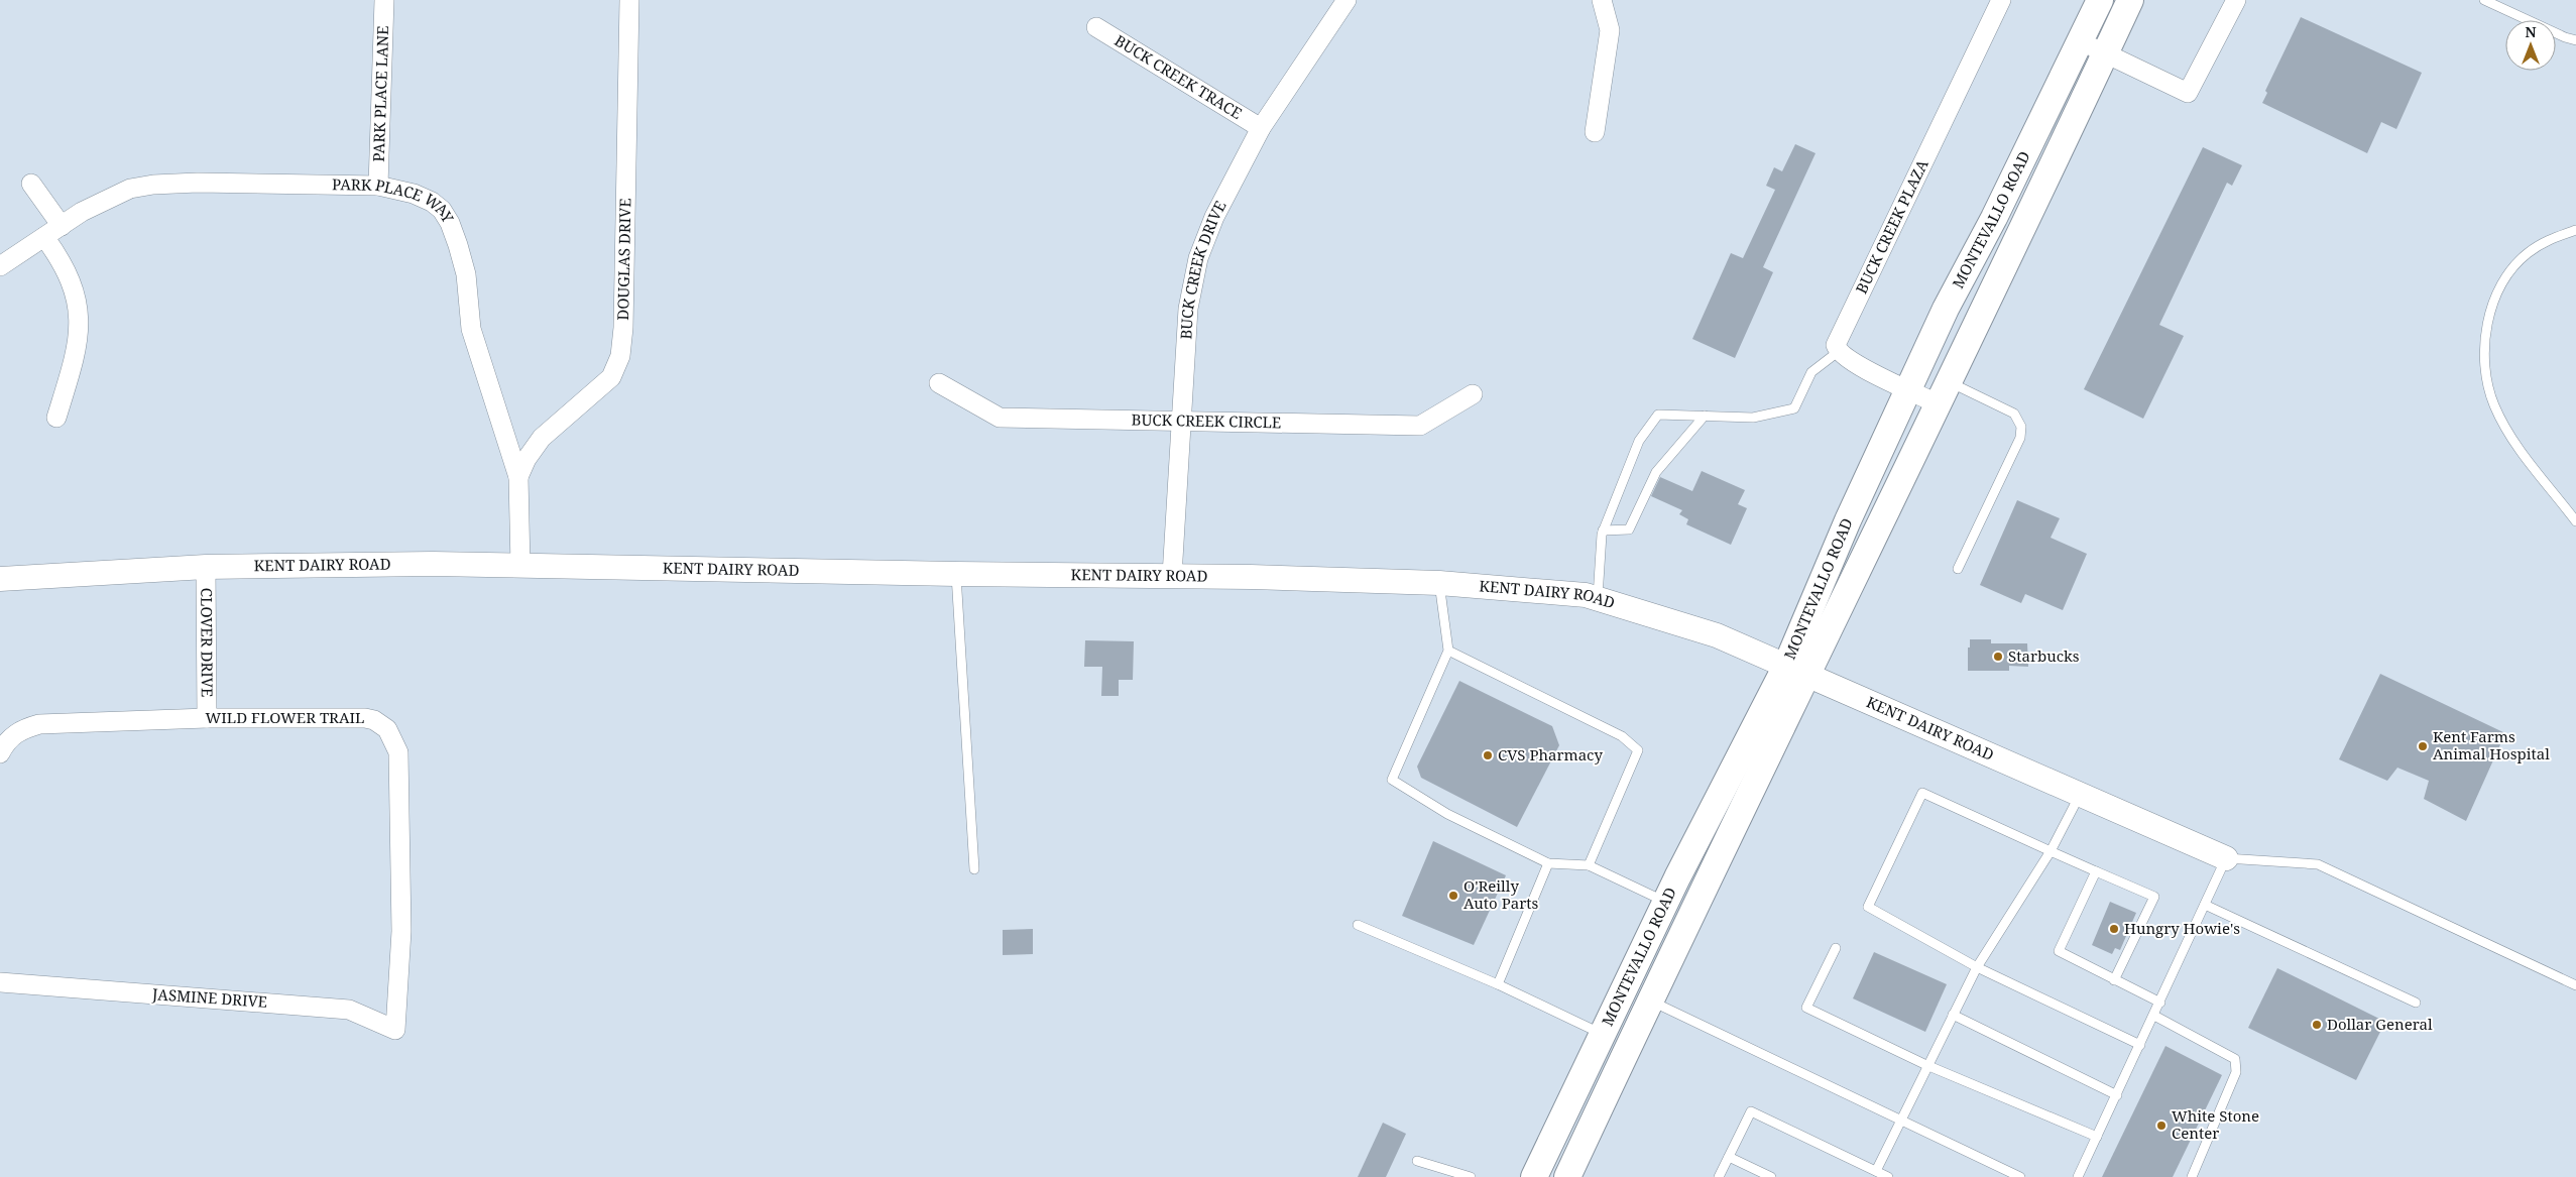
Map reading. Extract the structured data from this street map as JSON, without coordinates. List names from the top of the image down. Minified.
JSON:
{"streets":{"main road":["MONTEVALLO ROAD"],"street":["BUCK CREEK TRACE","PARK PLACE LANE","PARK PLACE WAY","BUCK CREEK PLAZA","DOUGLAS DRIVE","BUCK CREEK DRIVE","BUCK CREEK CIRCLE","KENT DAIRY ROAD","CLOVER DRIVE","WILD FLOWER TRAIL","JASMINE DRIVE"]},"crossings":[["BUCK CREEK TRACE","BUCK CREEK DRIVE"],["PARK PLACE LANE","PARK PLACE WAY"],["PARK PLACE WAY","DOUGLAS DRIVE"],["PARK PLACE WAY","KENT DAIRY ROAD"],["MONTEVALLO ROAD","KENT DAIRY ROAD"],["BUCK CREEK DRIVE","BUCK CREEK CIRCLE"],["BUCK CREEK DRIVE","KENT DAIRY ROAD"],["KENT DAIRY ROAD","CLOVER DRIVE"],["CLOVER DRIVE","WILD FLOWER TRAIL"],["WILD FLOWER TRAIL","JASMINE DRIVE"]],"places":["Starbucks","Kent Farms Animal Hospital","CVS Pharmacy","O'Reilly Auto Parts","Hungry Howie's","Dollar General","White Stone Center"],"north":"top"}
